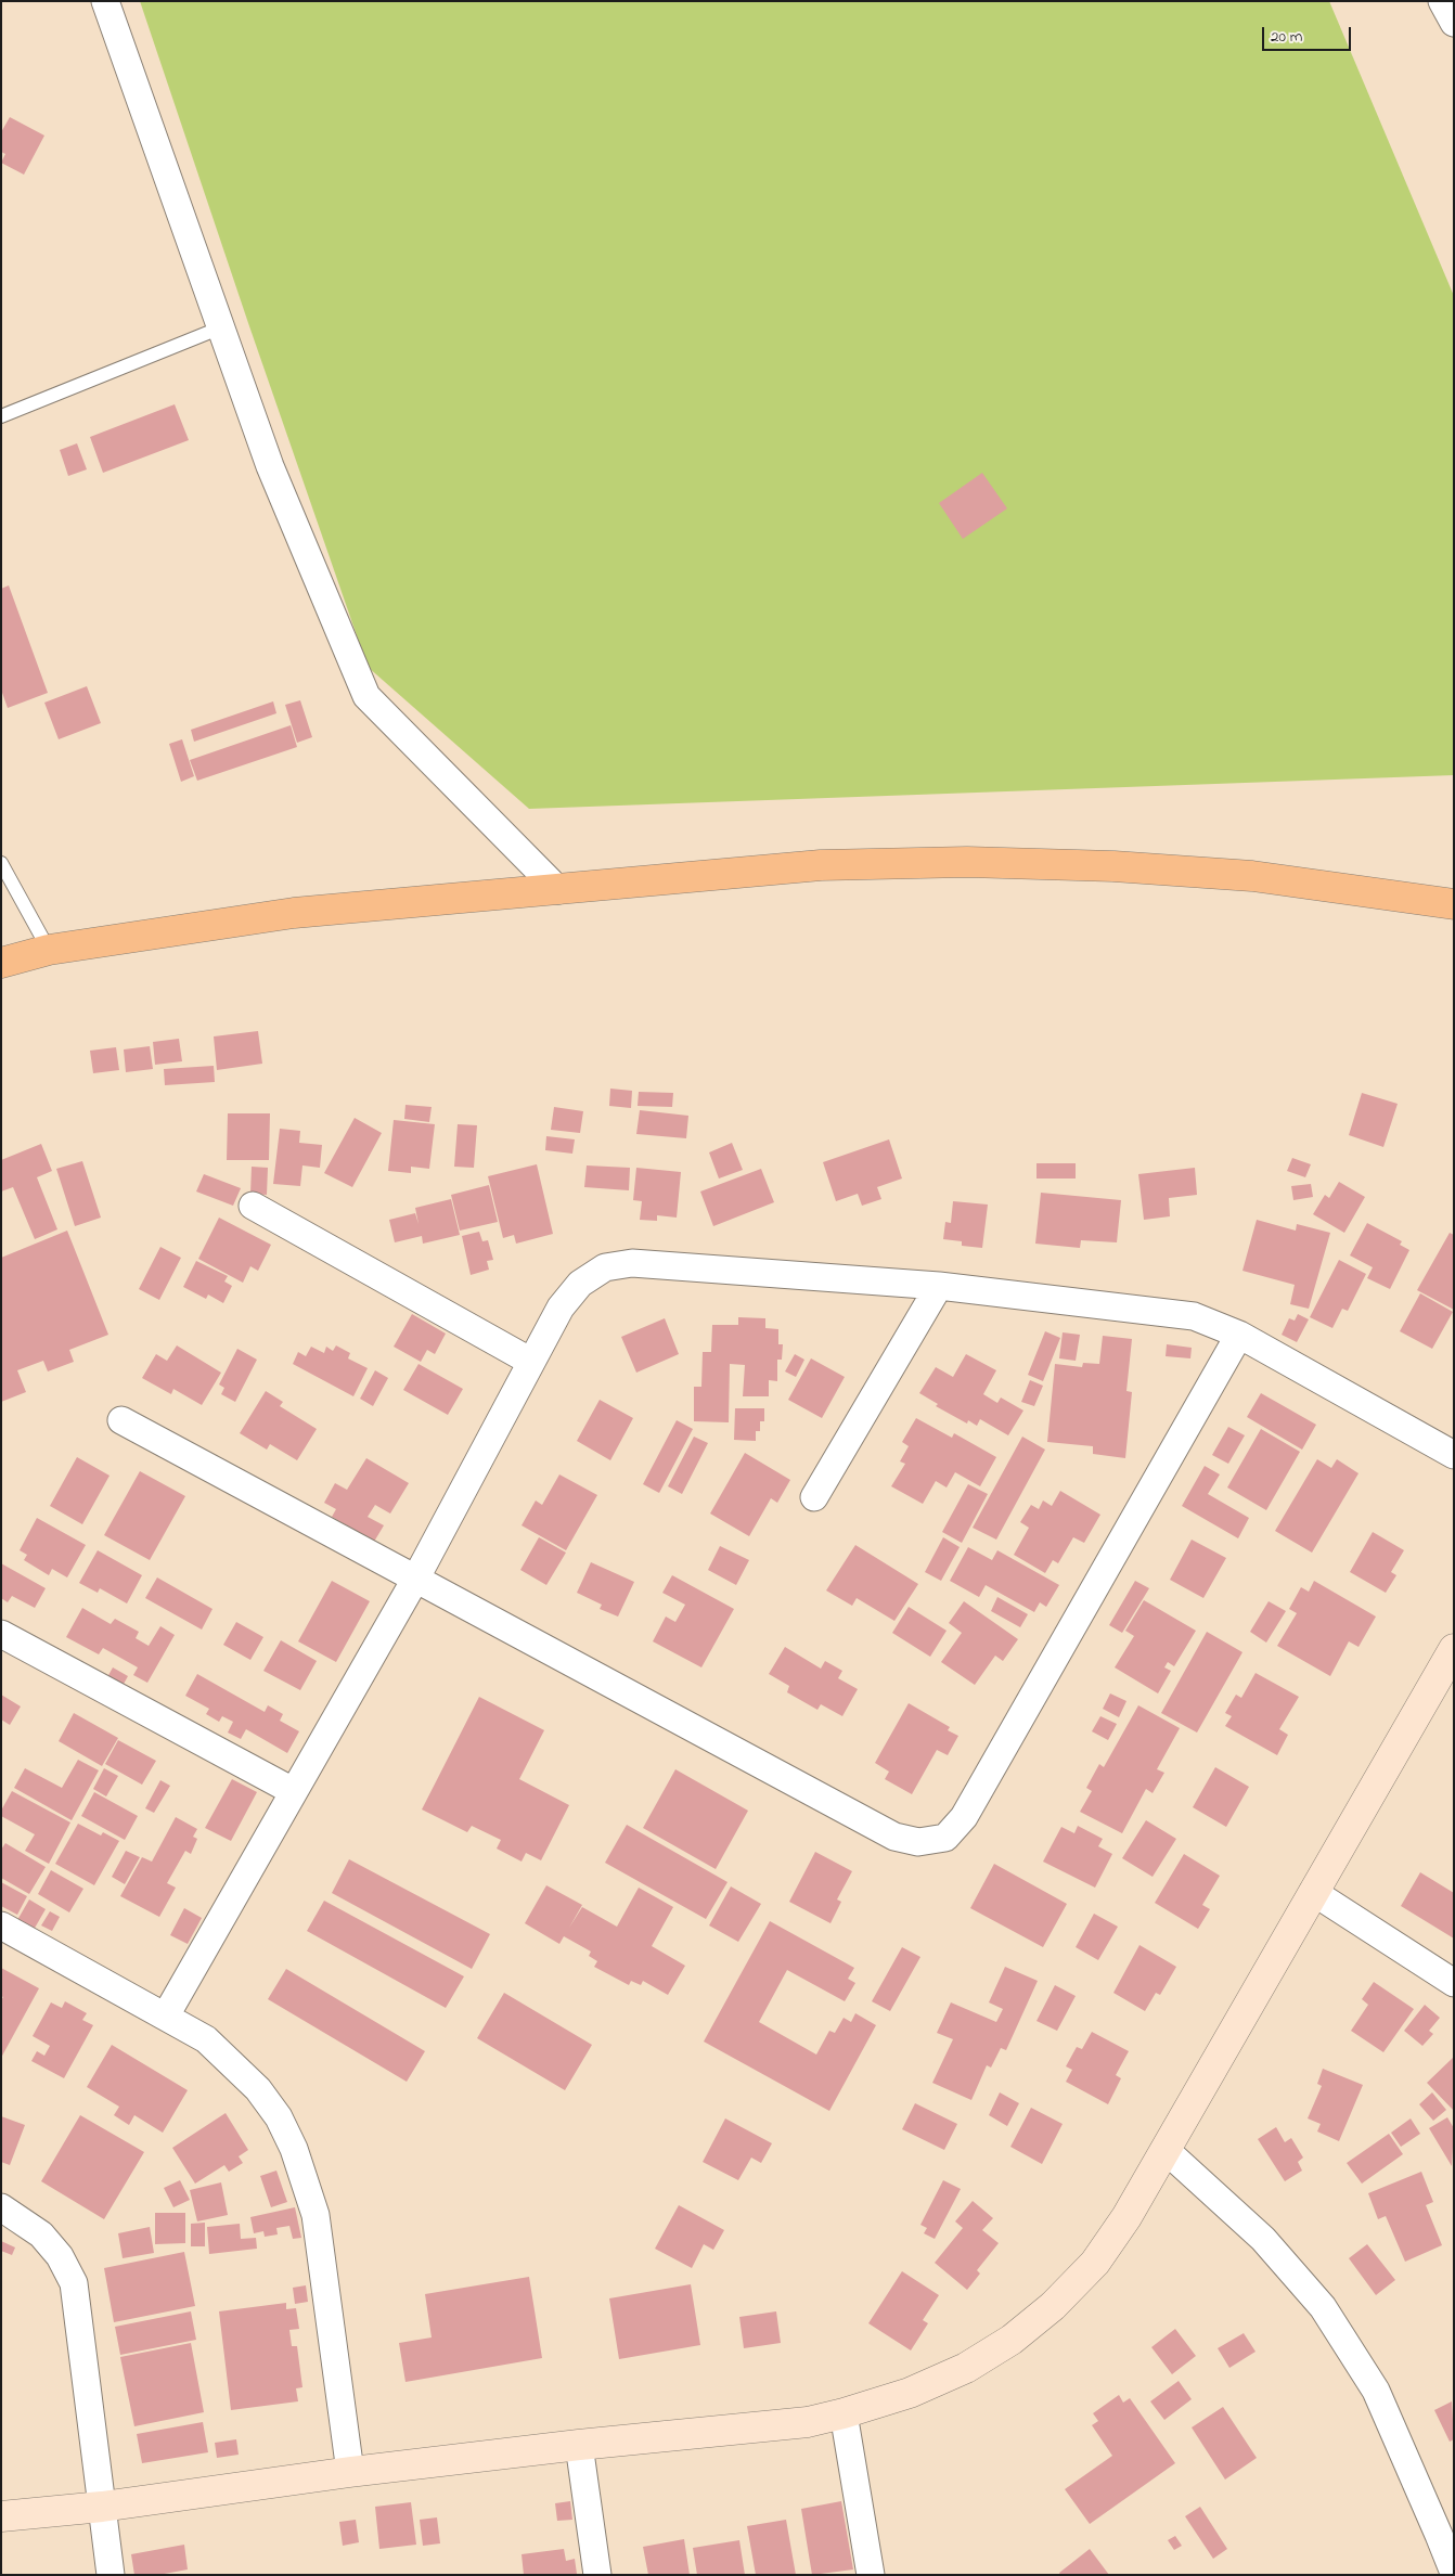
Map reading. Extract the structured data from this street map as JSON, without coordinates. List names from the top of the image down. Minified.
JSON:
{"scale_bar":"20 m"}
